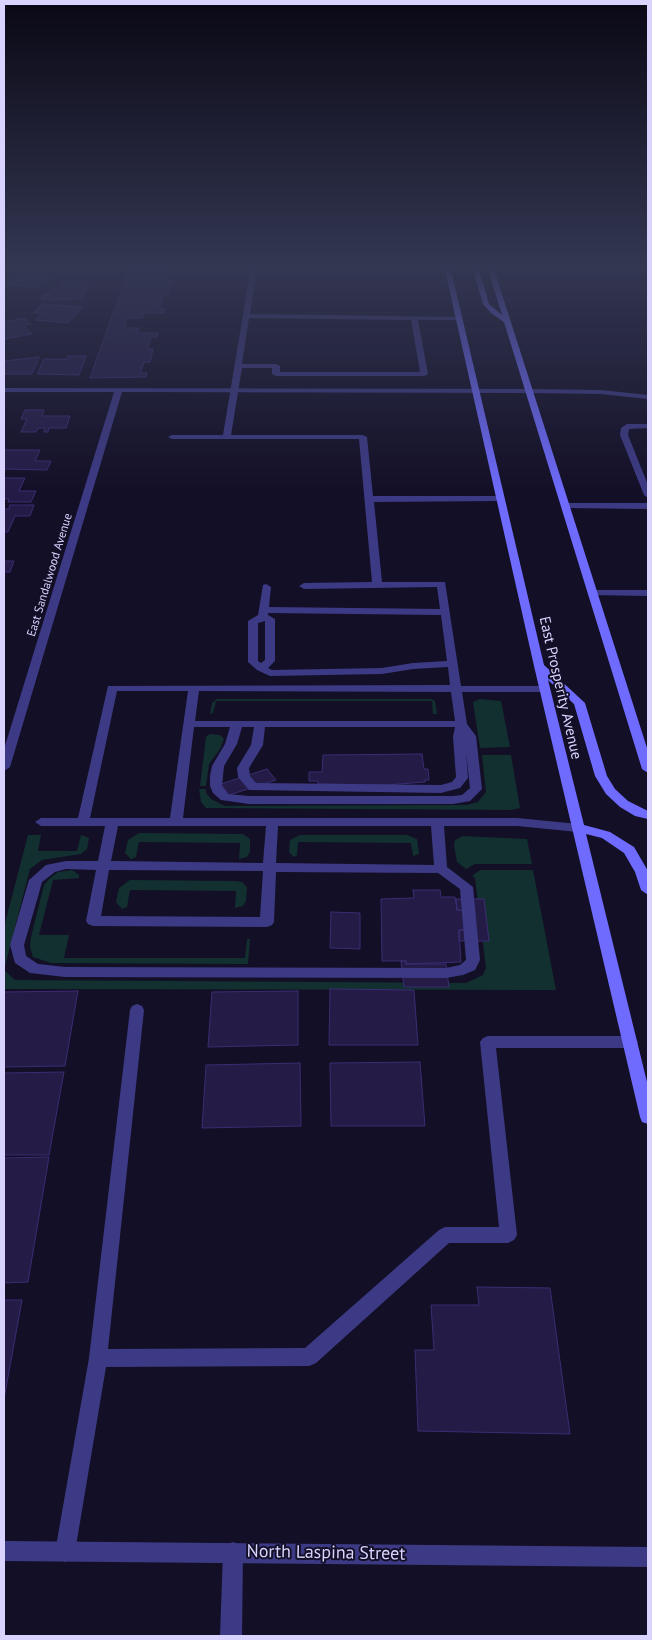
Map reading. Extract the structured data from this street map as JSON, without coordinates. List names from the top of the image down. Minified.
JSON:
{"streets":{"main road":["East Prosperity Avenue"],"street":["East Sandalwood Avenue","North Laspina Street"]}}
